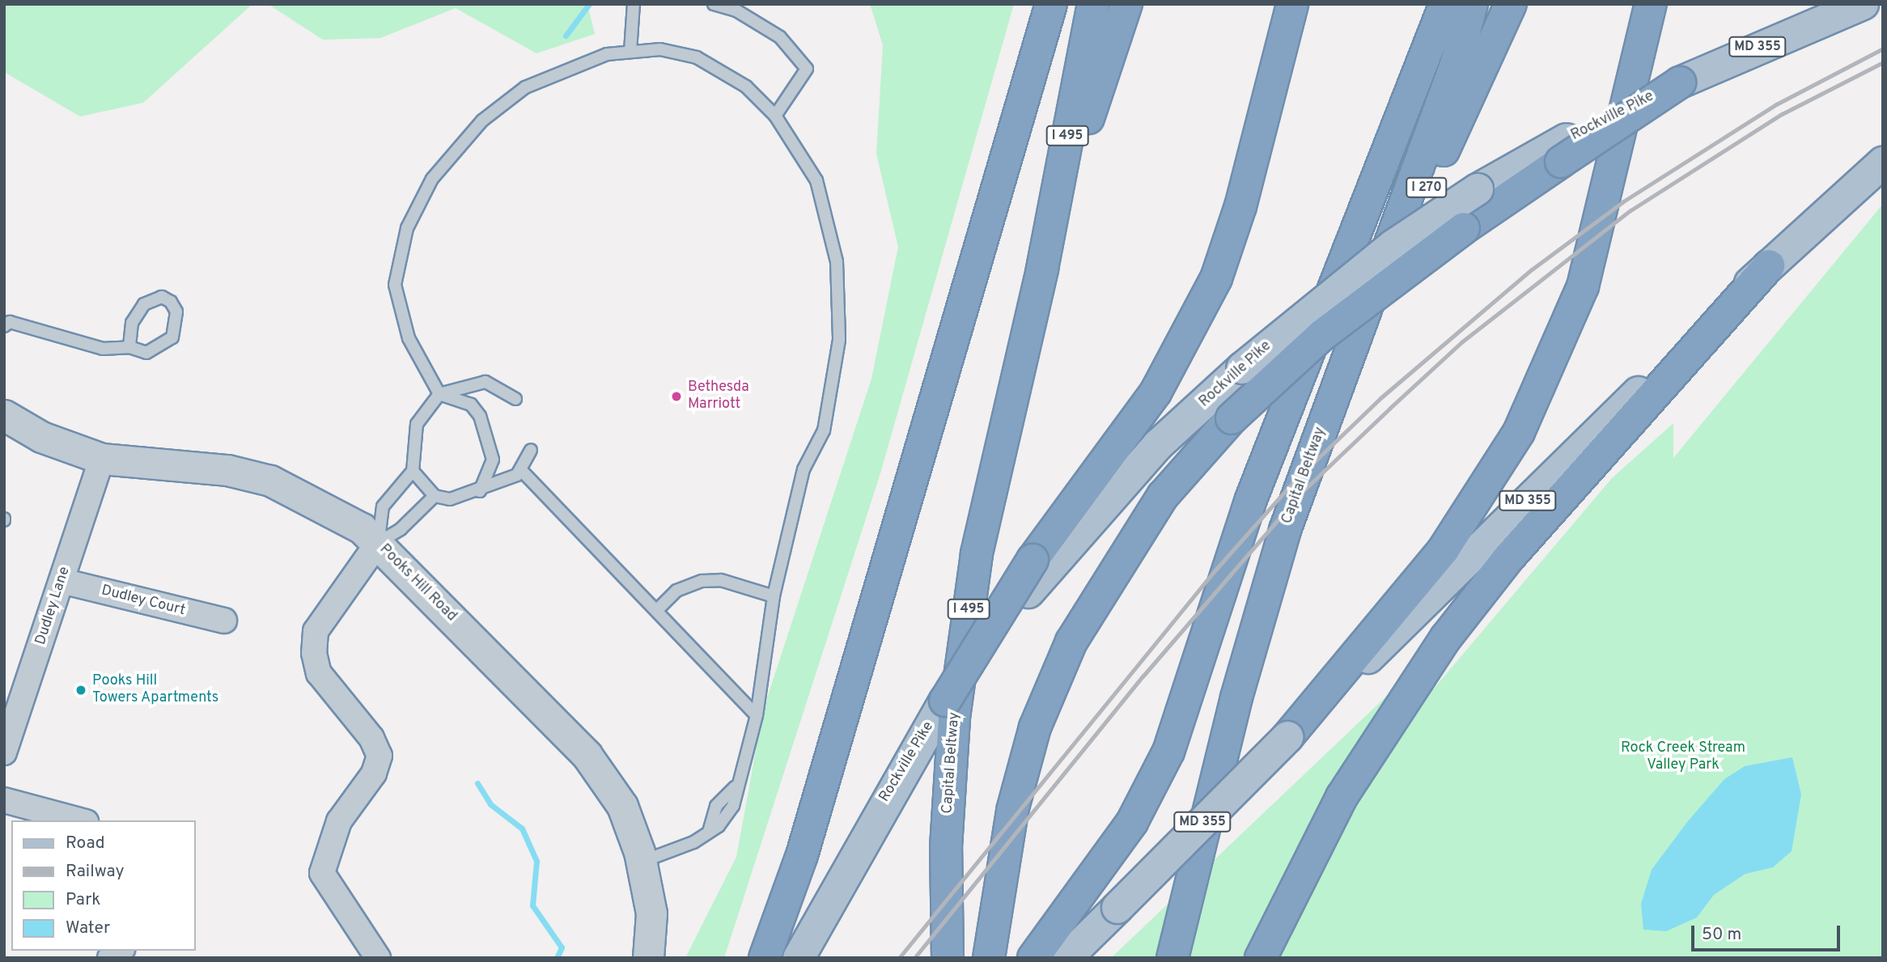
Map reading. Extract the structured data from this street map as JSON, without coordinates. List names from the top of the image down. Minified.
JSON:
{"streets":{"highway":["I 495","I 270","Capital Beltway"],"main road":["MD 355","Rockville Pike"],"street":["Pooks Hill Road","Dudley Court","Dudley Lane"]},"crossings":[["I 270","Capital Beltway"],["Pooks Hill Road","Dudley Lane"],["Dudley Court","Dudley Lane"]],"parks":["Rock Creek Stream Valley Park"],"places":["Bethesda Marriott","Pooks Hill Towers Apartments"],"legend":["Road","Railway","Park","Water"],"scale_bar":"50 m"}
